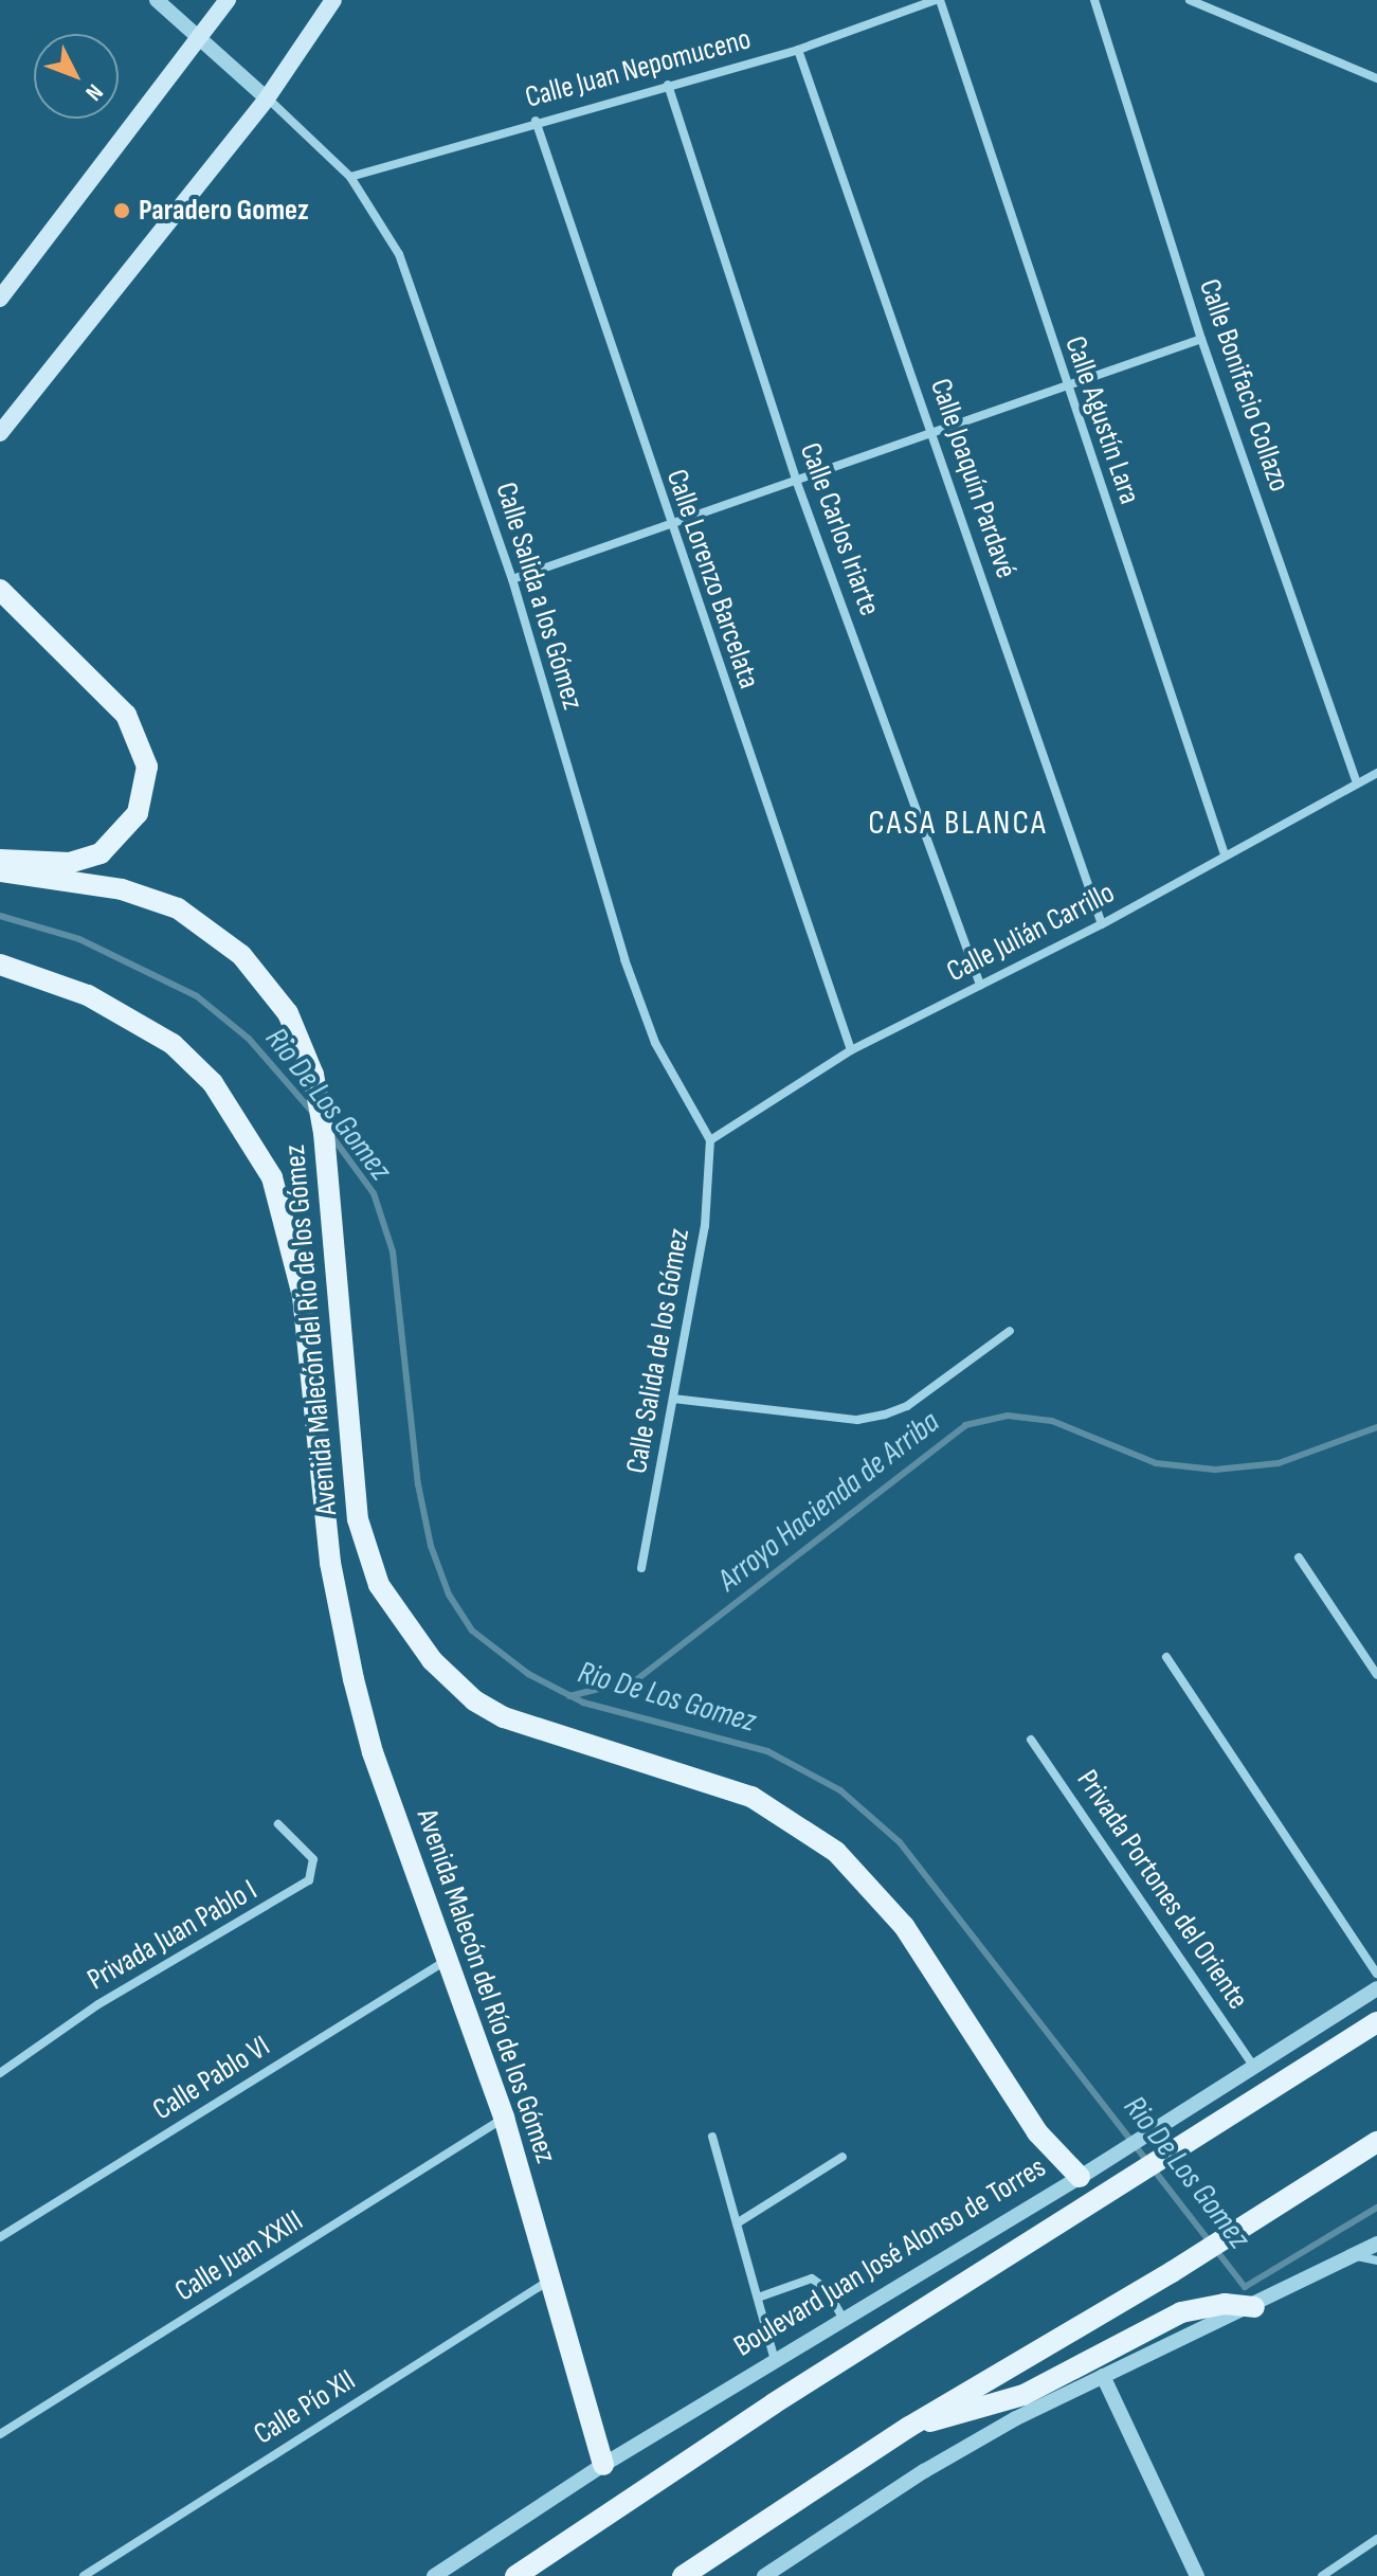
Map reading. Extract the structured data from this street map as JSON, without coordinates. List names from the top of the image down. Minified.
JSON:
{"streets":{"main road":["Avenida Malecón del Río de los Gómez","Boulevard Juan José Alonso de Torres"],"street":["Calle Juan Nepomuceno","Calle Bonifacio Collazo","Calle Agustín Lara","Calle Joaquín Pardavé","Calle Carlos Iriarte","Calle Lorenzo Barcelata","Calle Salida a los Gómez","Calle Julián Carrillo","Calle Salida de los Gómez","Privada Portones del Oriente","Privada Juan Pablo I","Calle Pablo VI","Calle Juan XXIII","Calle Pío XII"]},"crossings":[["Calle Juan Nepomuceno","Calle Agustín Lara"],["Calle Juan Nepomuceno","Calle Joaquín Pardavé"],["Calle Juan Nepomuceno","Calle Carlos Iriarte"],["Calle Juan Nepomuceno","Calle Lorenzo Barcelata"],["Calle Juan Nepomuceno","Calle Salida a los Gómez"],["Calle Bonifacio Collazo","Calle Julián Carrillo"],["Calle Agustín Lara","Calle Julián Carrillo"],["Calle Joaquín Pardavé","Calle Julián Carrillo"],["Calle Carlos Iriarte","Calle Julián Carrillo"],["Calle Lorenzo Barcelata","Calle Julián Carrillo"],["Calle Salida a los Gómez","Calle Julián Carrillo"],["Calle Salida a los Gómez","Calle Salida de los Gómez"],["Calle Julián Carrillo","Calle Salida de los Gómez"],["Avenida Malecón del Río de los Gómez","Calle Pablo VI"],["Avenida Malecón del Río de los Gómez","Calle Juan XXIII"],["Avenida Malecón del Río de los Gómez","Boulevard Juan José Alonso de Torres"],["Avenida Malecón del Río de los Gómez","Calle Pío XII"],["Privada Portones del Oriente","Boulevard Juan José Alonso de Torres"]],"districts":["CASA BLANCA"],"water":["Rio De Los Gomez","Arroyo Hacienda de Arriba"],"places":["Paradero Gomez"],"north":"bottom right"}
